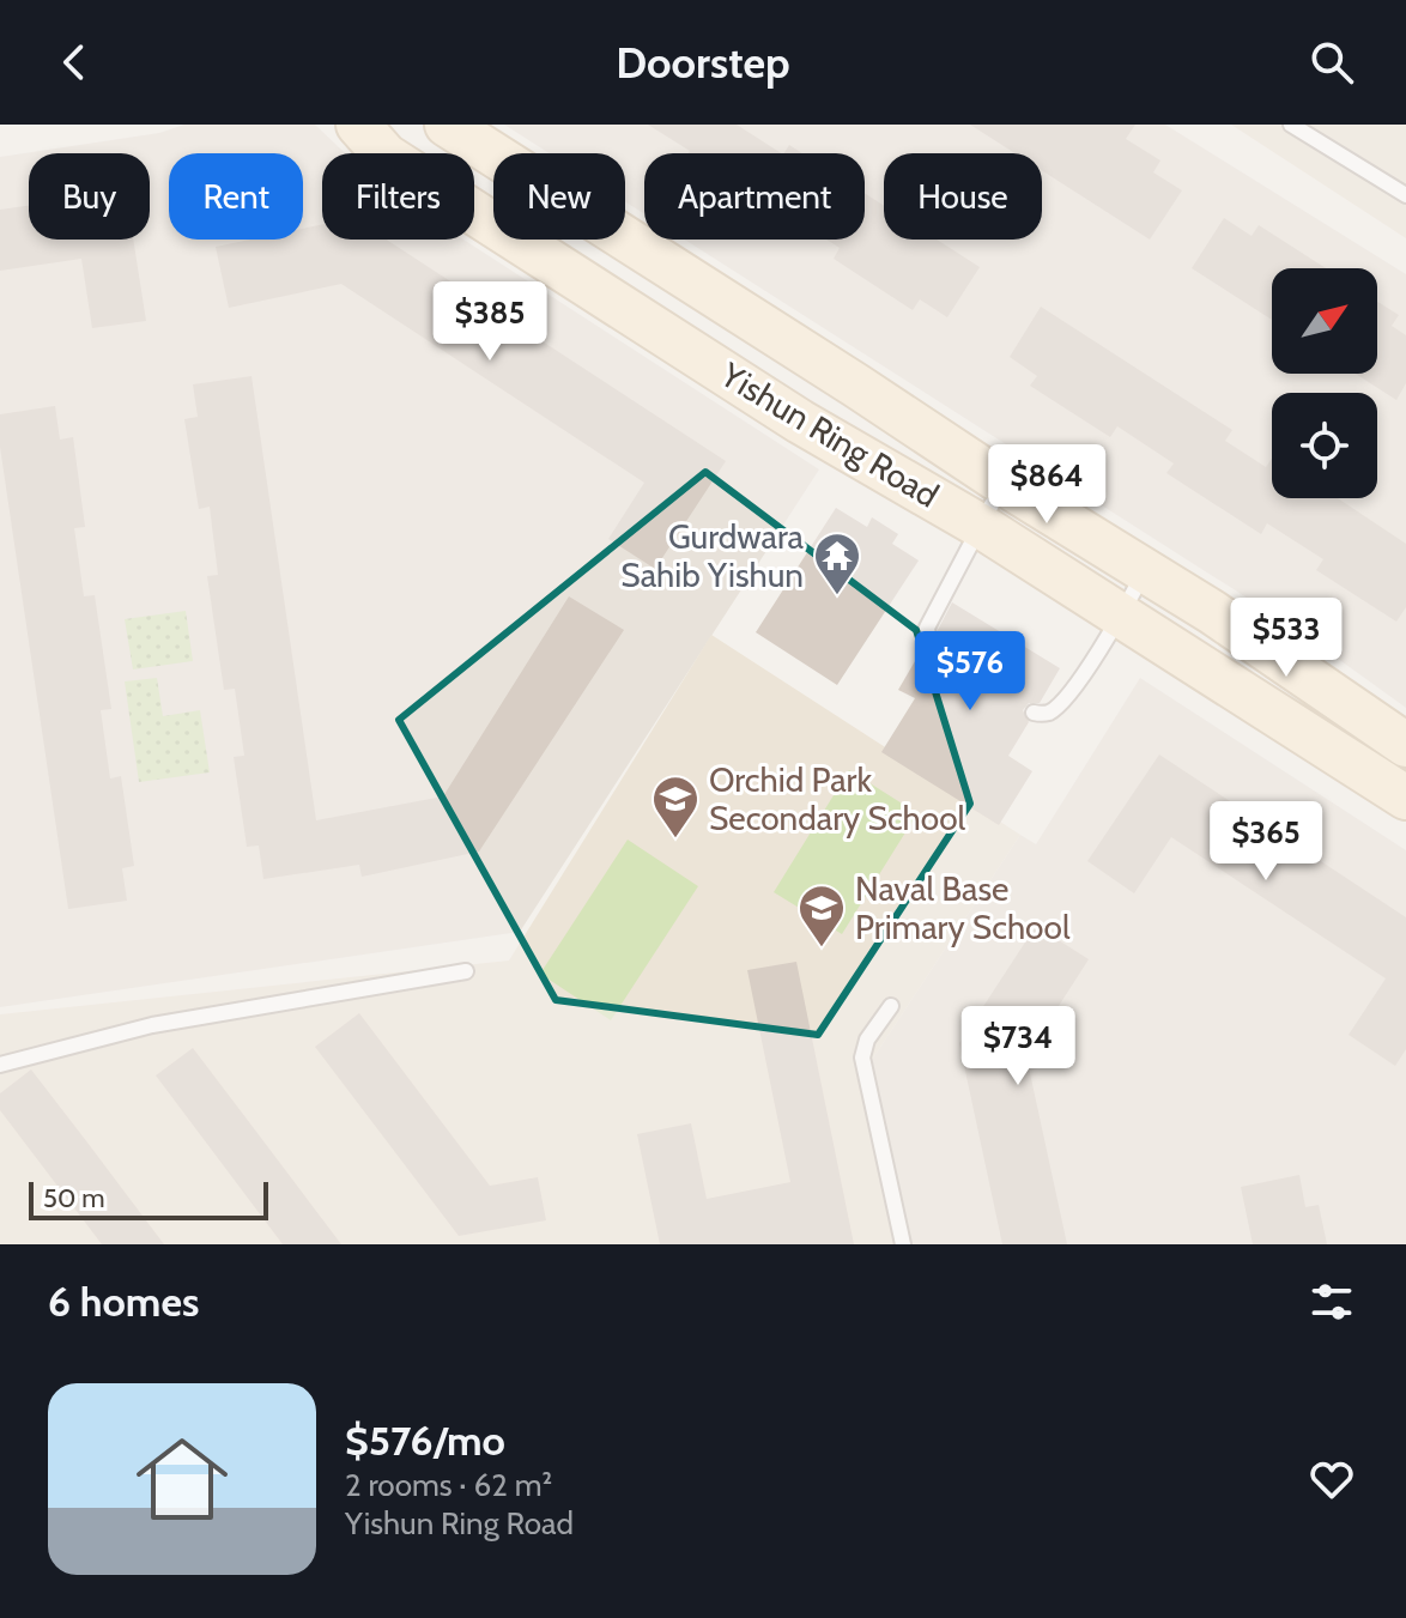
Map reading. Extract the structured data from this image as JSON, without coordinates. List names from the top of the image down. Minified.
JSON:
{"streets":{"main road":["Yishun Ring Road"]},"places":{"temple":["Gurdwara Sahib Yishun"],"school or university":["Orchid Park Secondary School","Naval Base Primary School"]},"scale_bar":"50 m","north":"top right","page":{"header":"Doorstep","chip":["Buy","Rent","Filters","New","Apartment","House"],"price":["$385","$864","$533","$576","$365","$734"],"scale":"50 m","heading":"6 homes","list":[{"name":"$576/mo","note":"2 rooms · 62 m² · Yishun Ring Road"}]}}
